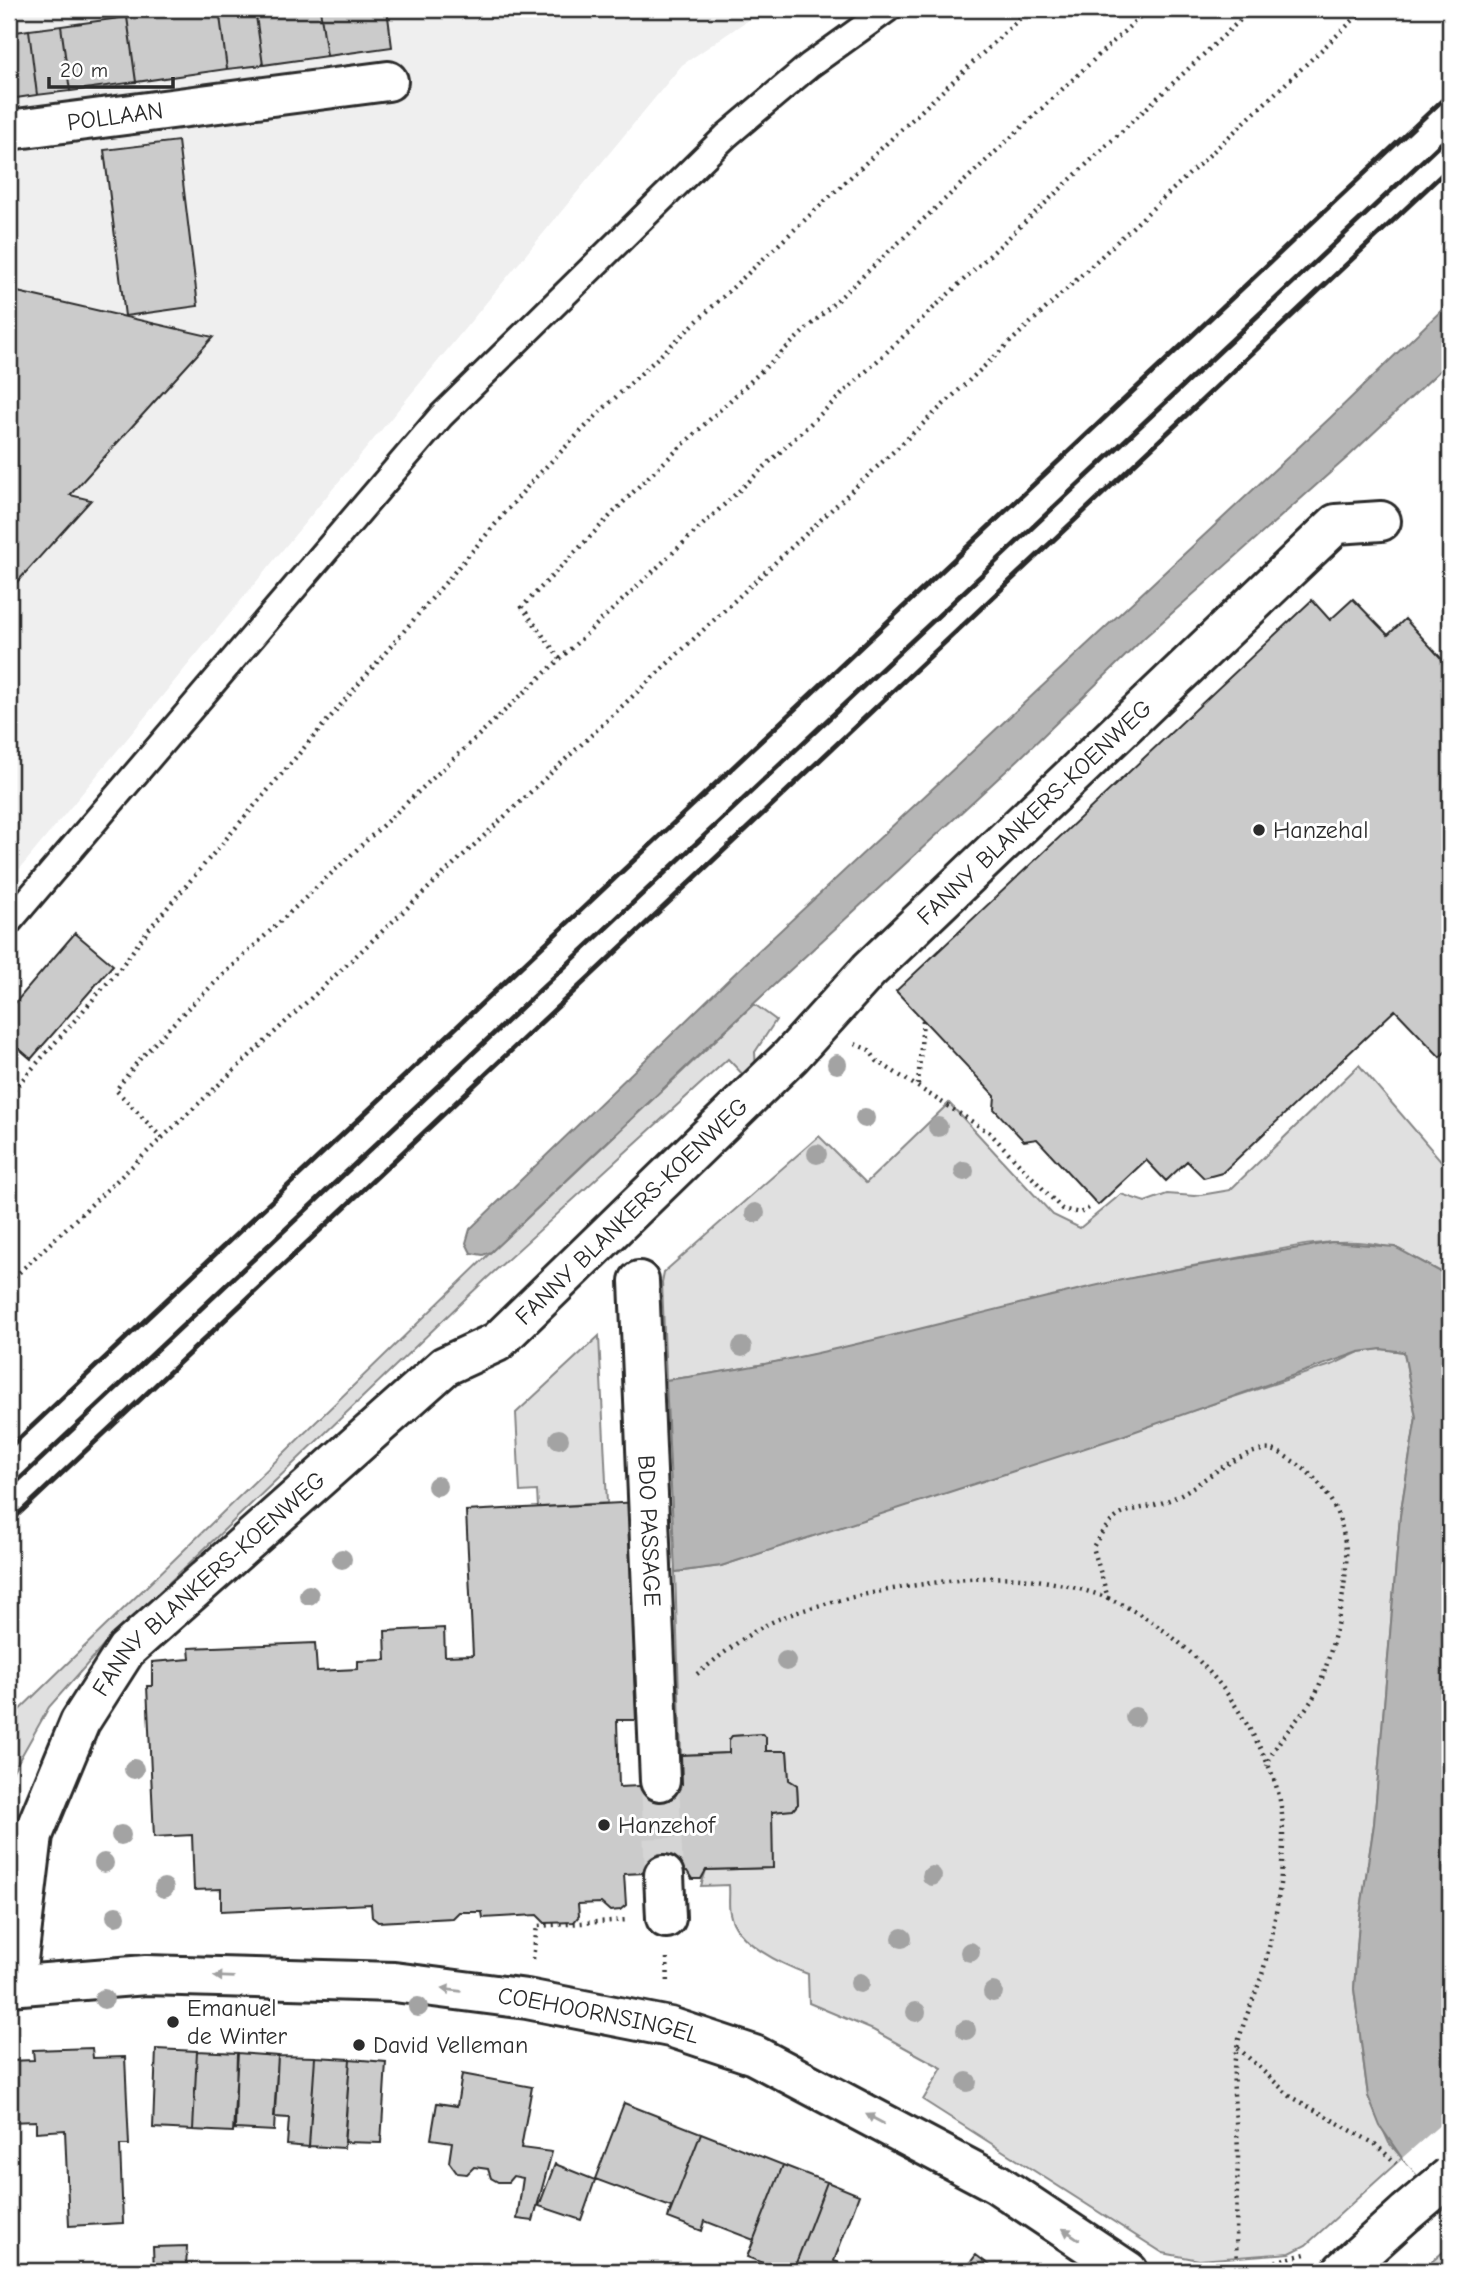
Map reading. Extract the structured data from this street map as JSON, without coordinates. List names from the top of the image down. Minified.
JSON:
{"streets":{"street":["POLLAAN","FANNY BLANKERS-KOENWEG","BDO PASSAGE","COEHOORNSINGEL"]},"crossings":[["FANNY BLANKERS-KOENWEG","COEHOORNSINGEL"]],"one_way":["COEHOORNSINGEL"],"places":["Hanzehal","Hanzehof","Emanuel de Winter","David Velleman"],"scale_bar":"20 m"}
